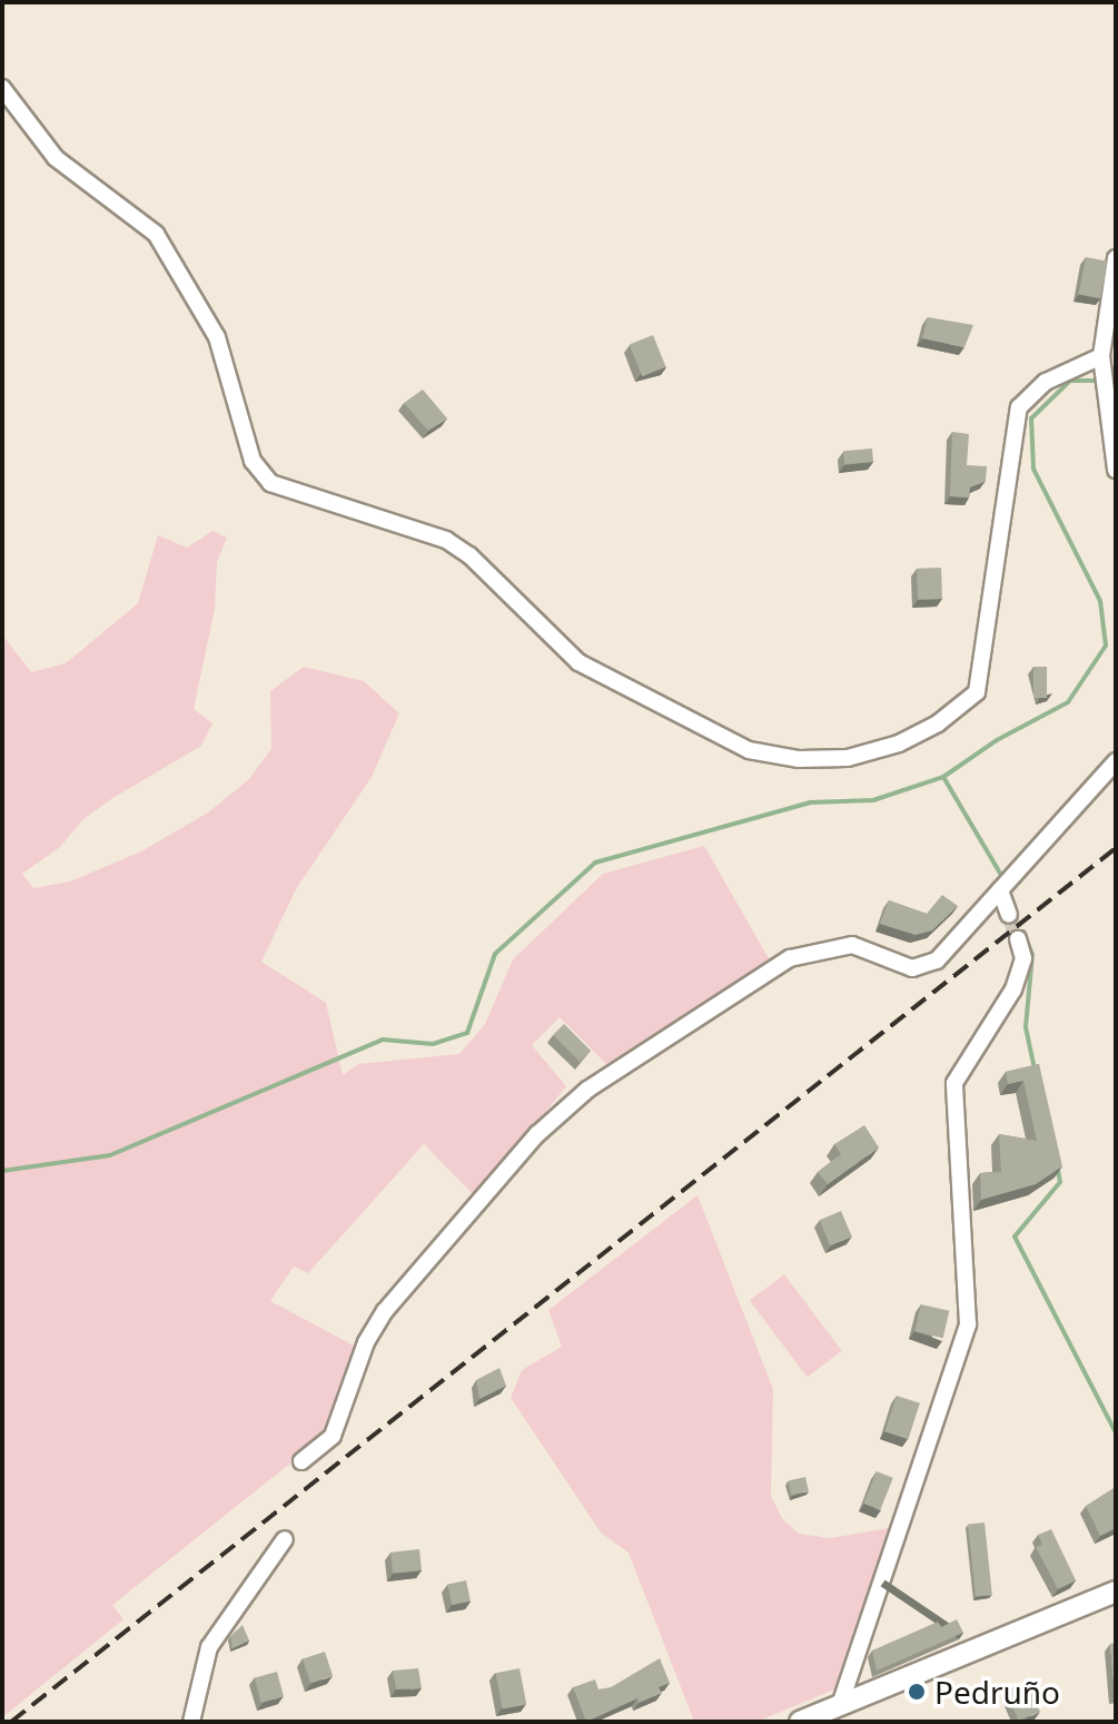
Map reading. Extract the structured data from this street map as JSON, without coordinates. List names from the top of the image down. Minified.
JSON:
{"places":["Pedruño"]}
